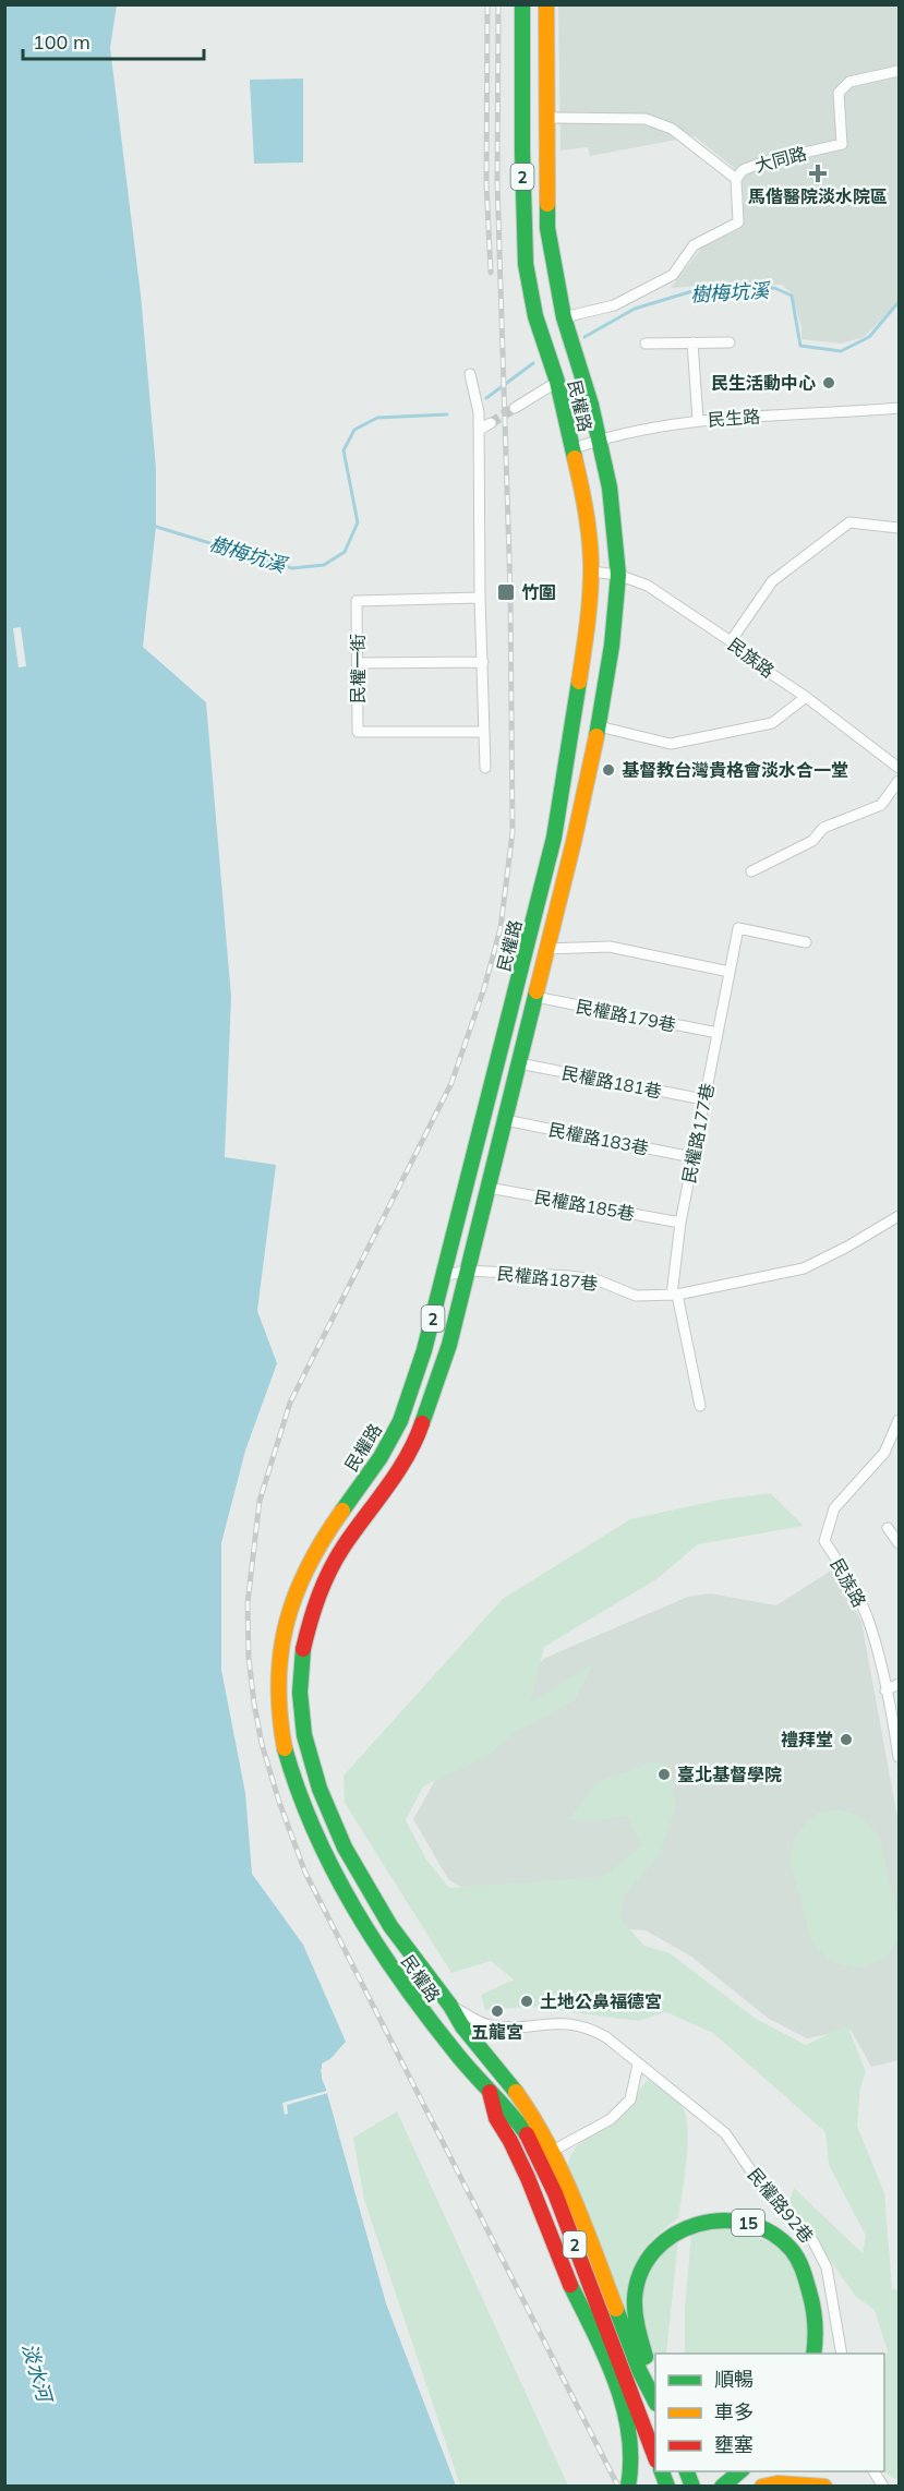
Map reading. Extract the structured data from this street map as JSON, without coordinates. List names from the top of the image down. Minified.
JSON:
{"streets":{"main road":["2","民權路","15"],"street":["大同路","民生路","民族路","民權一街","民權路179巷","民權路181巷","民權路177巷","民權路183巷","民權路185巷","民權路187巷","民權路92巷"]},"crossings":[["大同路","2"],["大同路","民權路"],["2","民權路"],["民權路","民生路"],["民權路","民族路"],["民權路","民權路179巷"],["民權路","民權路181巷"],["民權路","民權路183巷"],["民權路","民權路185巷"],["民權路","民權路187巷"],["民權路","民權路92巷"],["民權路179巷","民權路177巷"],["民權路181巷","民權路177巷"],["民權路177巷","民權路183巷"],["民權路177巷","民權路185巷"],["民權路177巷","民權路187巷"]],"water":["樹梅坑溪","淡水河"],"places":{"health":["馬偕醫院淡水院區"],"other":["民生活動中心","基督教台灣貴格會淡水合一堂","禮拜堂","臺北基督學院","土地公鼻福德宮","五龍宮"],"transit":["竹圍"]},"legend":["順暢","車多","壅塞"],"scale_bar":"100 m"}
